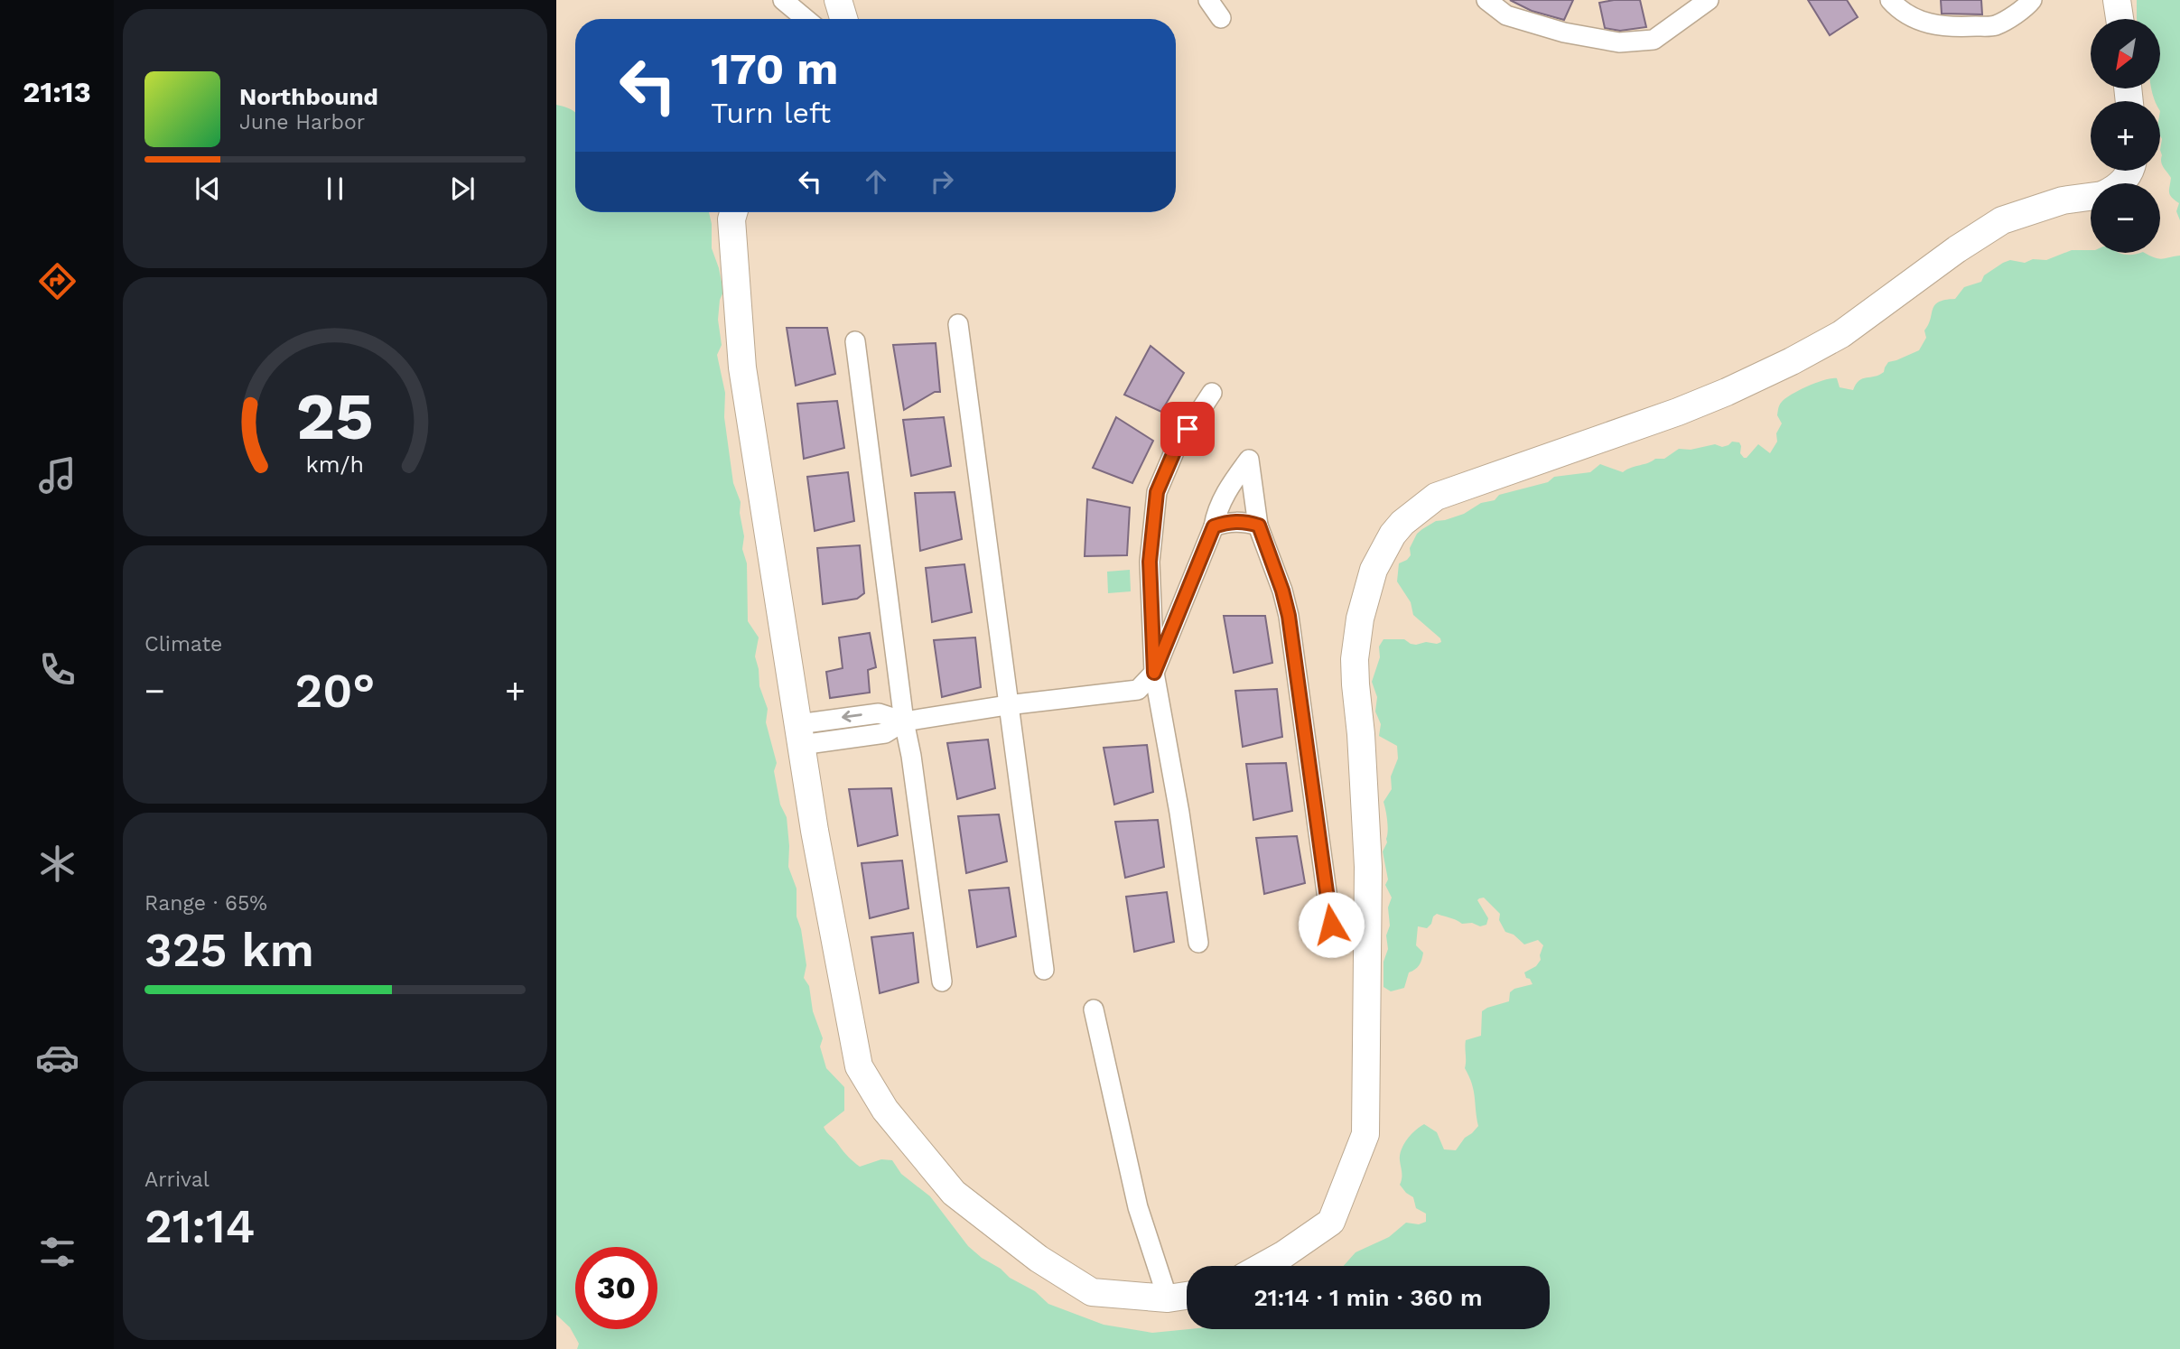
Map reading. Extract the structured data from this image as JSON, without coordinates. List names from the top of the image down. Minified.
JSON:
{"north":"bottom left","page":{"tabs":"21:13","map_buttons":["+","−"],"turn":["170 m","Turn left"],"song":["Northbound","June Harbor"],"tile":["Climate",["Range · 65%","325 km"],["Arrival","21:14"]],"heat":["−","20°","+"],"limit":"30","trip":"21:14 · 1 min · 360 m","gauge":["25","km/h"]}}
